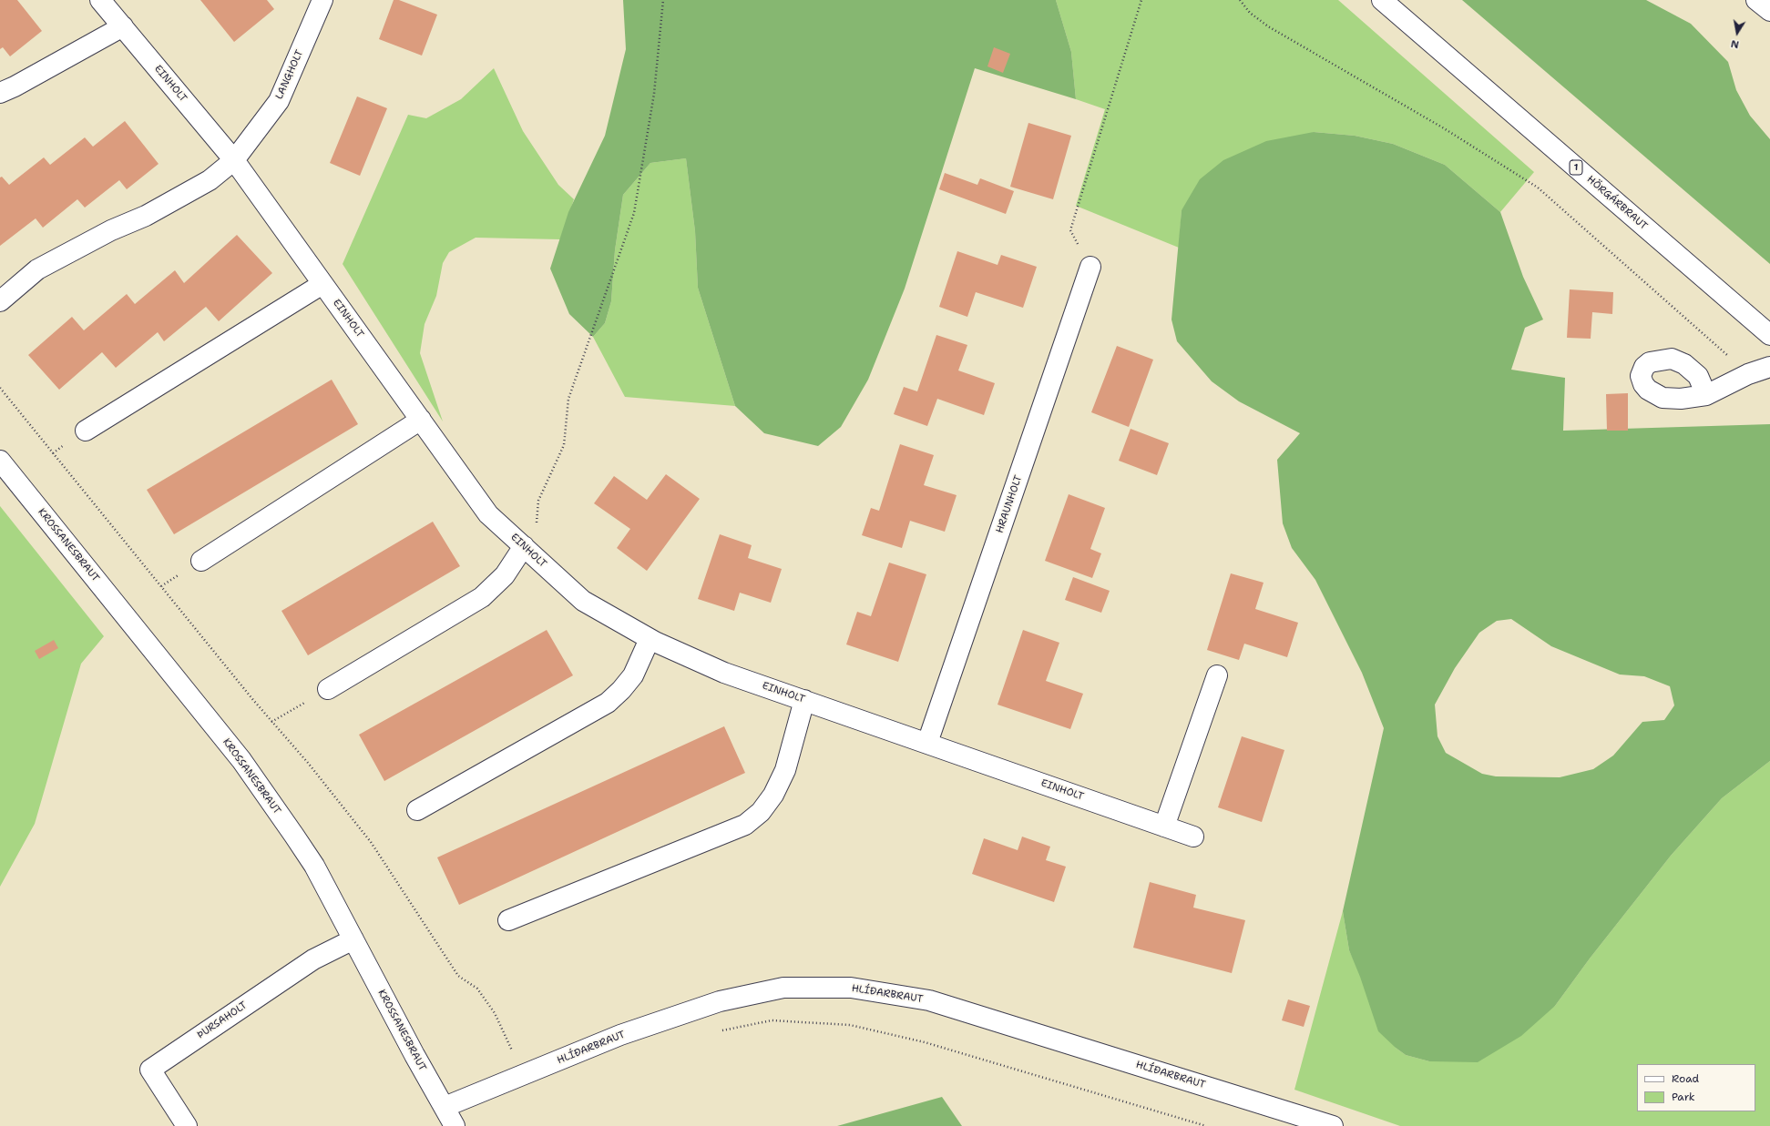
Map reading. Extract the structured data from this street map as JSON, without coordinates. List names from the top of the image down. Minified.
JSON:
{"streets":{"main road":["LANGHOLT","EINHOLT","1","HÖRGÁRBRAUT","HRAUNHOLT","KROSSANESBRAUT","HLÍÐARBRAUT","ÞURSAHOLT"]},"crossings":[["LANGHOLT","EINHOLT"],["EINHOLT","HRAUNHOLT"],["KROSSANESBRAUT","HLÍÐARBRAUT"],["KROSSANESBRAUT","ÞURSAHOLT"]],"legend":["Road","Park"],"north":"bottom"}
